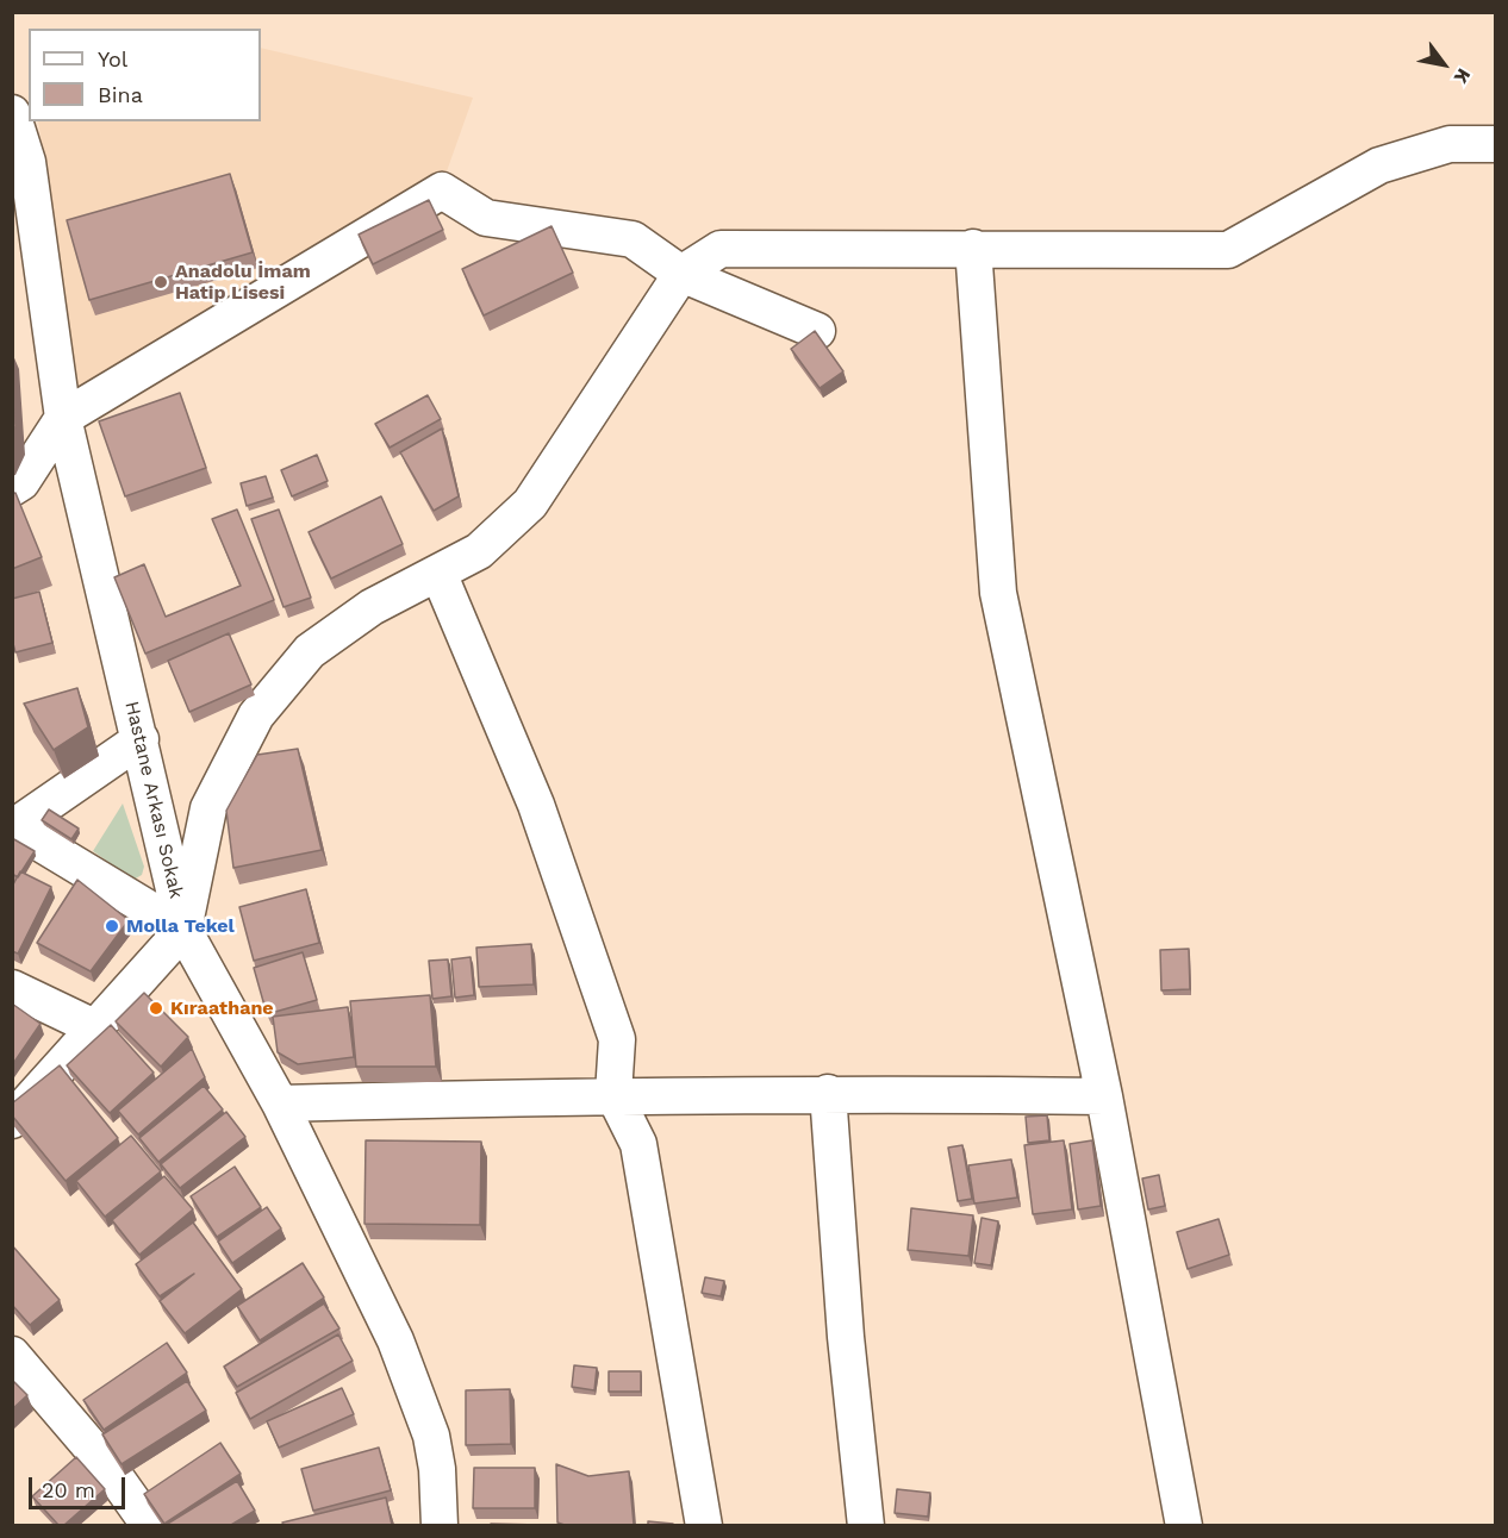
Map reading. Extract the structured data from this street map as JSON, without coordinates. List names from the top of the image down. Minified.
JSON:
{"streets":{"street":["Hastane Arkası Sokak"]},"places":["Anadolu İmam Hatip Lisesi","Molla Tekel","Kıraathane"],"legend":["Yol","Bina"],"scale_bar":"20 m","north":"bottom right"}
